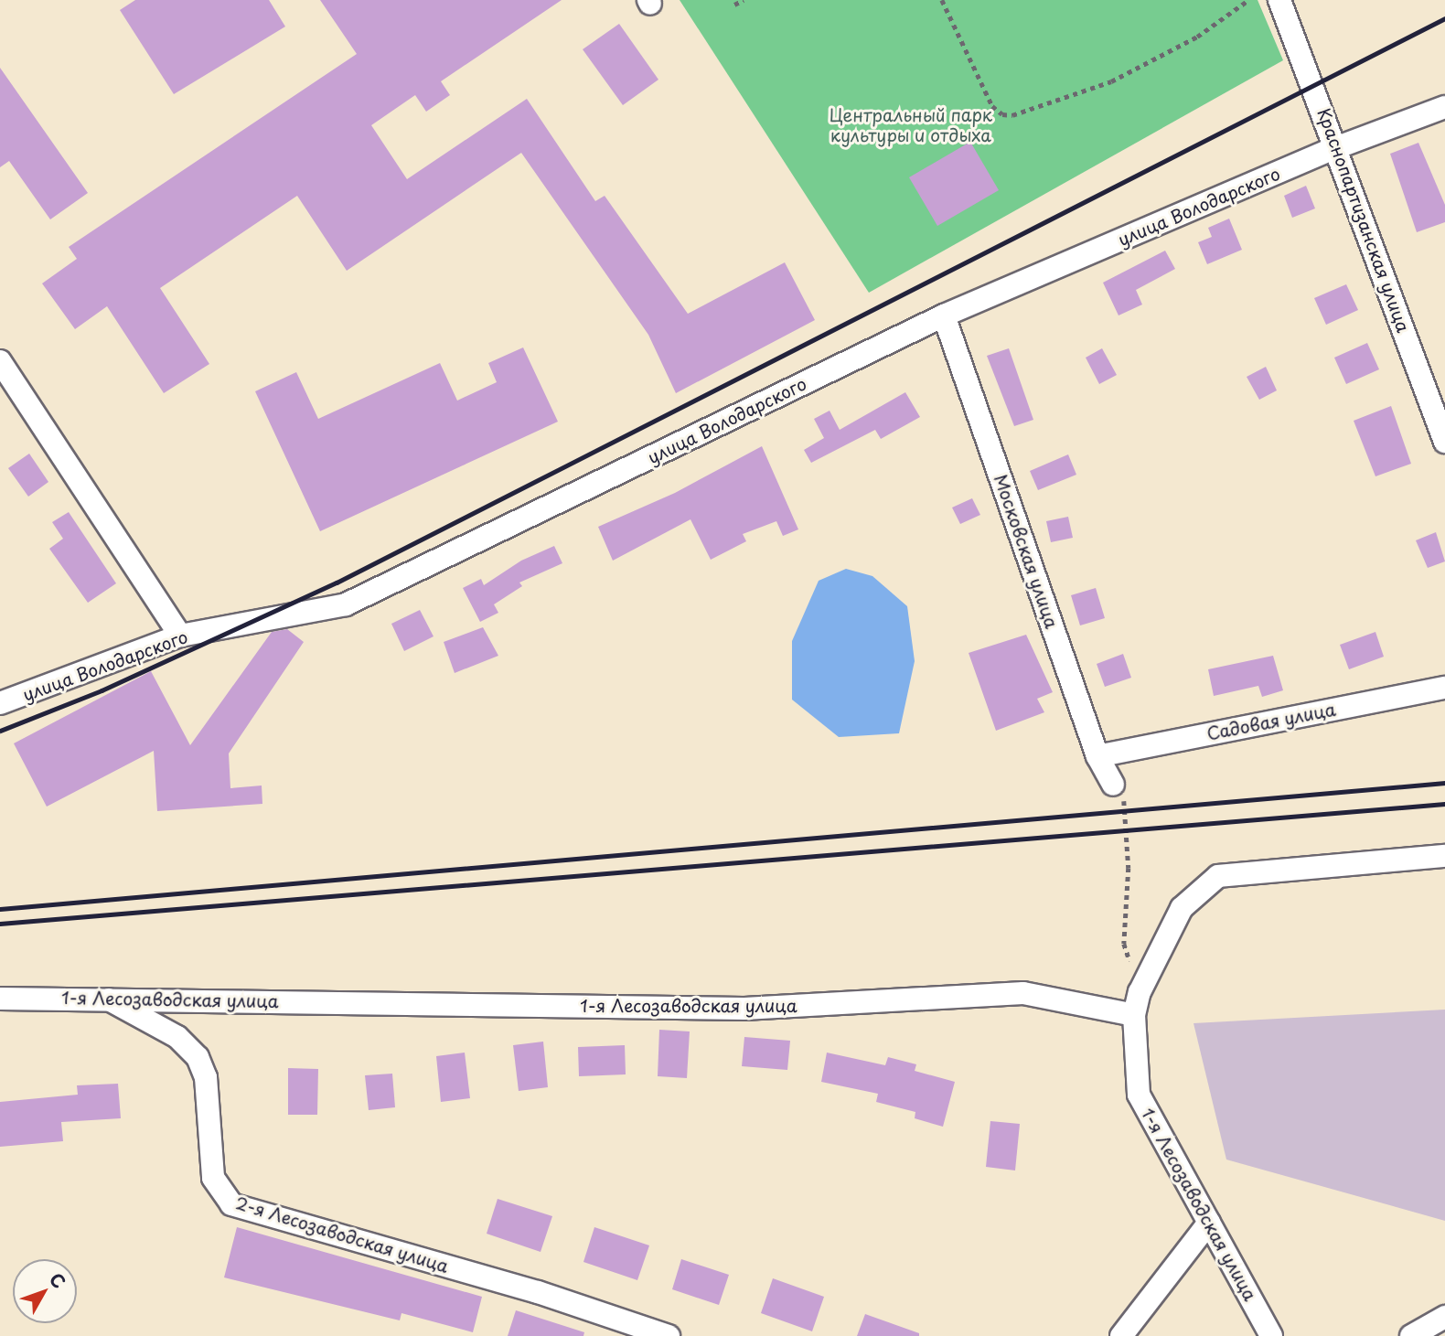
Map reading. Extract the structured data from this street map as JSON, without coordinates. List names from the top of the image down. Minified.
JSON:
{"streets":{"street":["улица Володарского","Краснопартизанская улица","Московская улица","Садовая улица","1-я Лесозаводская улица","2-я Лесозаводская улица"]},"crossings":[["улица Володарского","Краснопартизанская улица"],["улица Володарского","Московская улица"],["Московская улица","Садовая улица"],["1-я Лесозаводская улица","2-я Лесозаводская улица"]],"parks":["Центральный парк культуры и отдыха"],"north":"top right"}
